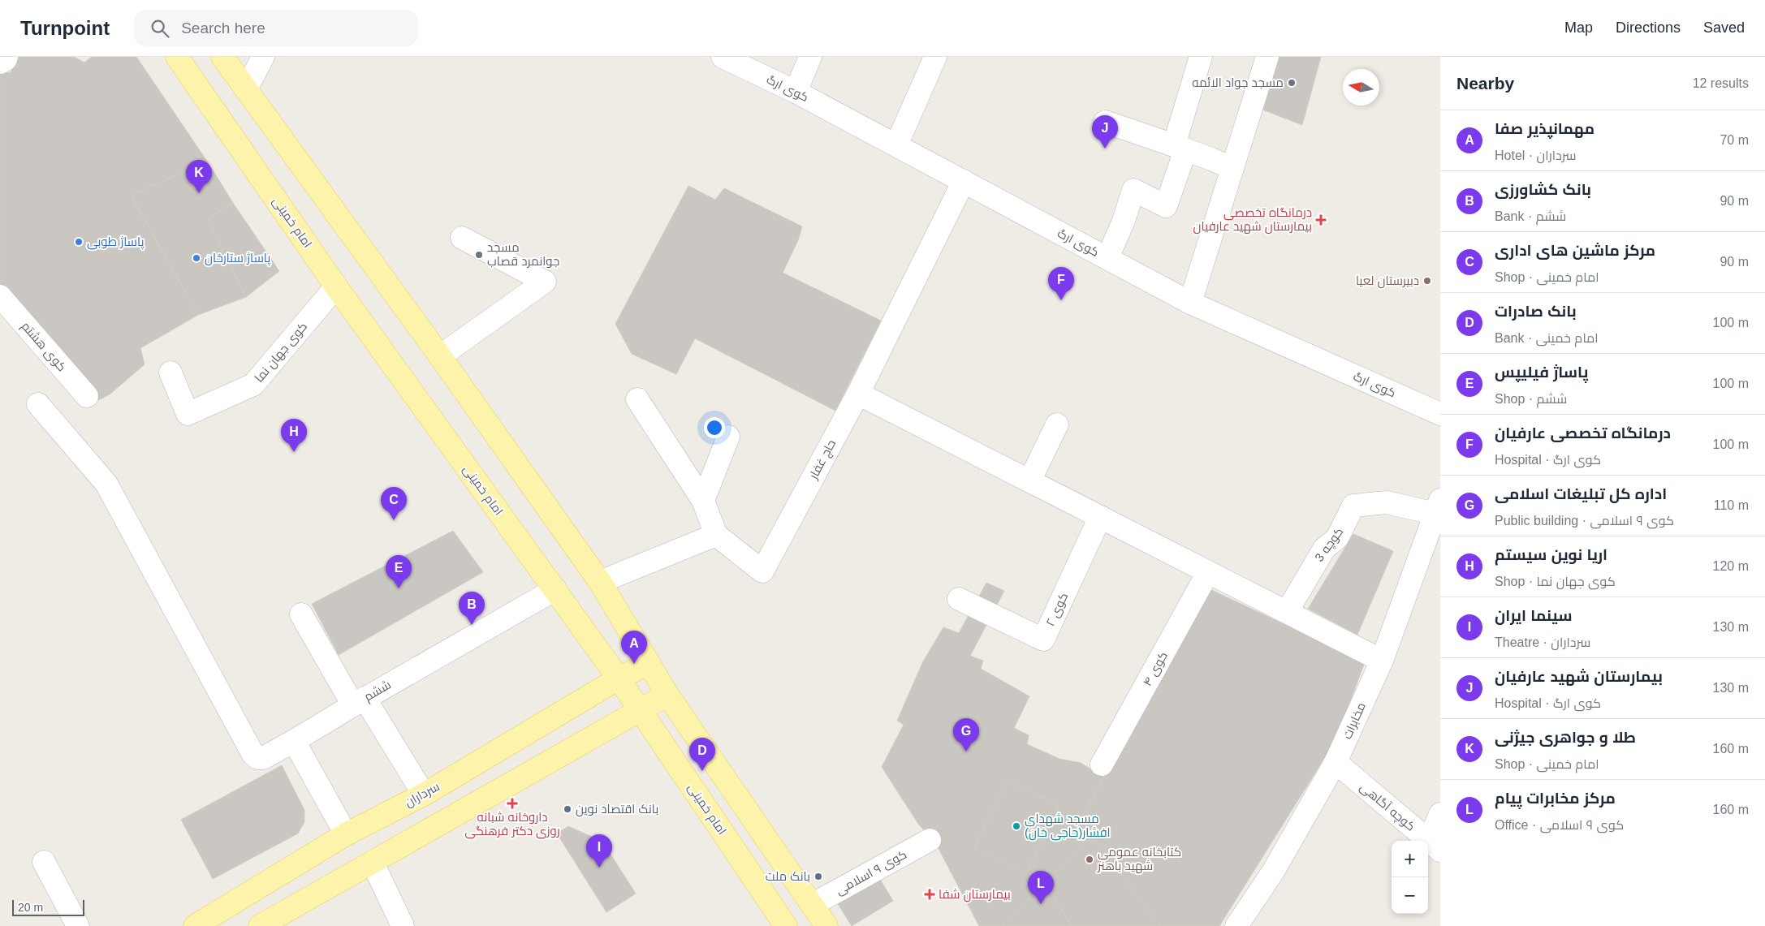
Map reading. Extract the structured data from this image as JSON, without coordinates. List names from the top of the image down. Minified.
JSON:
{"streets":{"main road":["امام خمینی","سرداران"],"street":["کوی ارگ","کوی هشتم","کوی جهان نما","حاج غفار","کوچه 3","کوی ۲","کوی ۴","ششم","مخابرات","کوچه آگاهی","کوی ۹ اسلامی"]},"crossings":[["کوی ارگ","حاج غفار"],["امام خمینی","کوی جهان نما"],["امام خمینی","ششم"],["امام خمینی","سرداران"],["کوچه 3","مخابرات"],["مخابرات","کوچه آگاهی"]],"places":{"other":["مسجد جواد الائمه","پاساژ طوبی","مسجد جوانمرد قصاب","پاساژ ستارخان","دبیرستان لعیا","بانک اقتصاد نوین","مسجد شهدای افشار(حاجی خان)","کتابخانه عمومی شهید باهنر","بانک ملت"],"health":["درمانگاه تخصصی بیمارستان شهید عارفیان","داروخانه شبانه روزی دکتر فرهنگی","بیمارستان شفا"]},"scale_bar":"20 m","north":"left","page":{"header":"Turnpoint","search":"Search here","nav":["Map","Directions","Saved"],"heading":["Nearby","12 results"],"list":[{"mark":"A","name":"مهمانپذیر صفا","note":"Hotel · سرداران","value":"70 m"},{"mark":"B","name":"بانک کشاورزی","note":"Bank · ششم","value":"90 m"},{"mark":"C","name":"مرکز ماشین هاى ادارى","note":"Shop · امام خمینی","value":"90 m"},{"mark":"D","name":"بانک صادرات","note":"Bank · امام خمینی","value":"100 m"},{"mark":"E","name":"پاساژ فیلیپس","note":"Shop · ششم","value":"100 m"},{"mark":"F","name":"درمانگاه تخصصی عارفیان","note":"Hospital · کوی ارگ","value":"100 m"},{"mark":"G","name":"اداره کل تبلیغات اسلامی","note":"Public building · کوی ۹ اسلامی","value":"110 m"},{"mark":"H","name":"اریا نوین سیستم","note":"Shop · کوی جهان نما","value":"120 m"},{"mark":"I","name":"سینما ایران","note":"Theatre · سرداران","value":"130 m"},{"mark":"J","name":"بیمارستان شهید عارفیان","note":"Hospital · کوی ارگ","value":"130 m"},{"mark":"K","name":"طلا و جواهری جیژنی","note":"Shop · امام خمینی","value":"160 m"},{"mark":"L","name":"مرکز مخابرات پیام","note":"Office · کوی ۹ اسلامی","value":"160 m"}],"pins":["J","K","F","H","C","E","B","A","G","D","I","L"],"map_buttons":["+","−"],"scale":"20 m"}}
